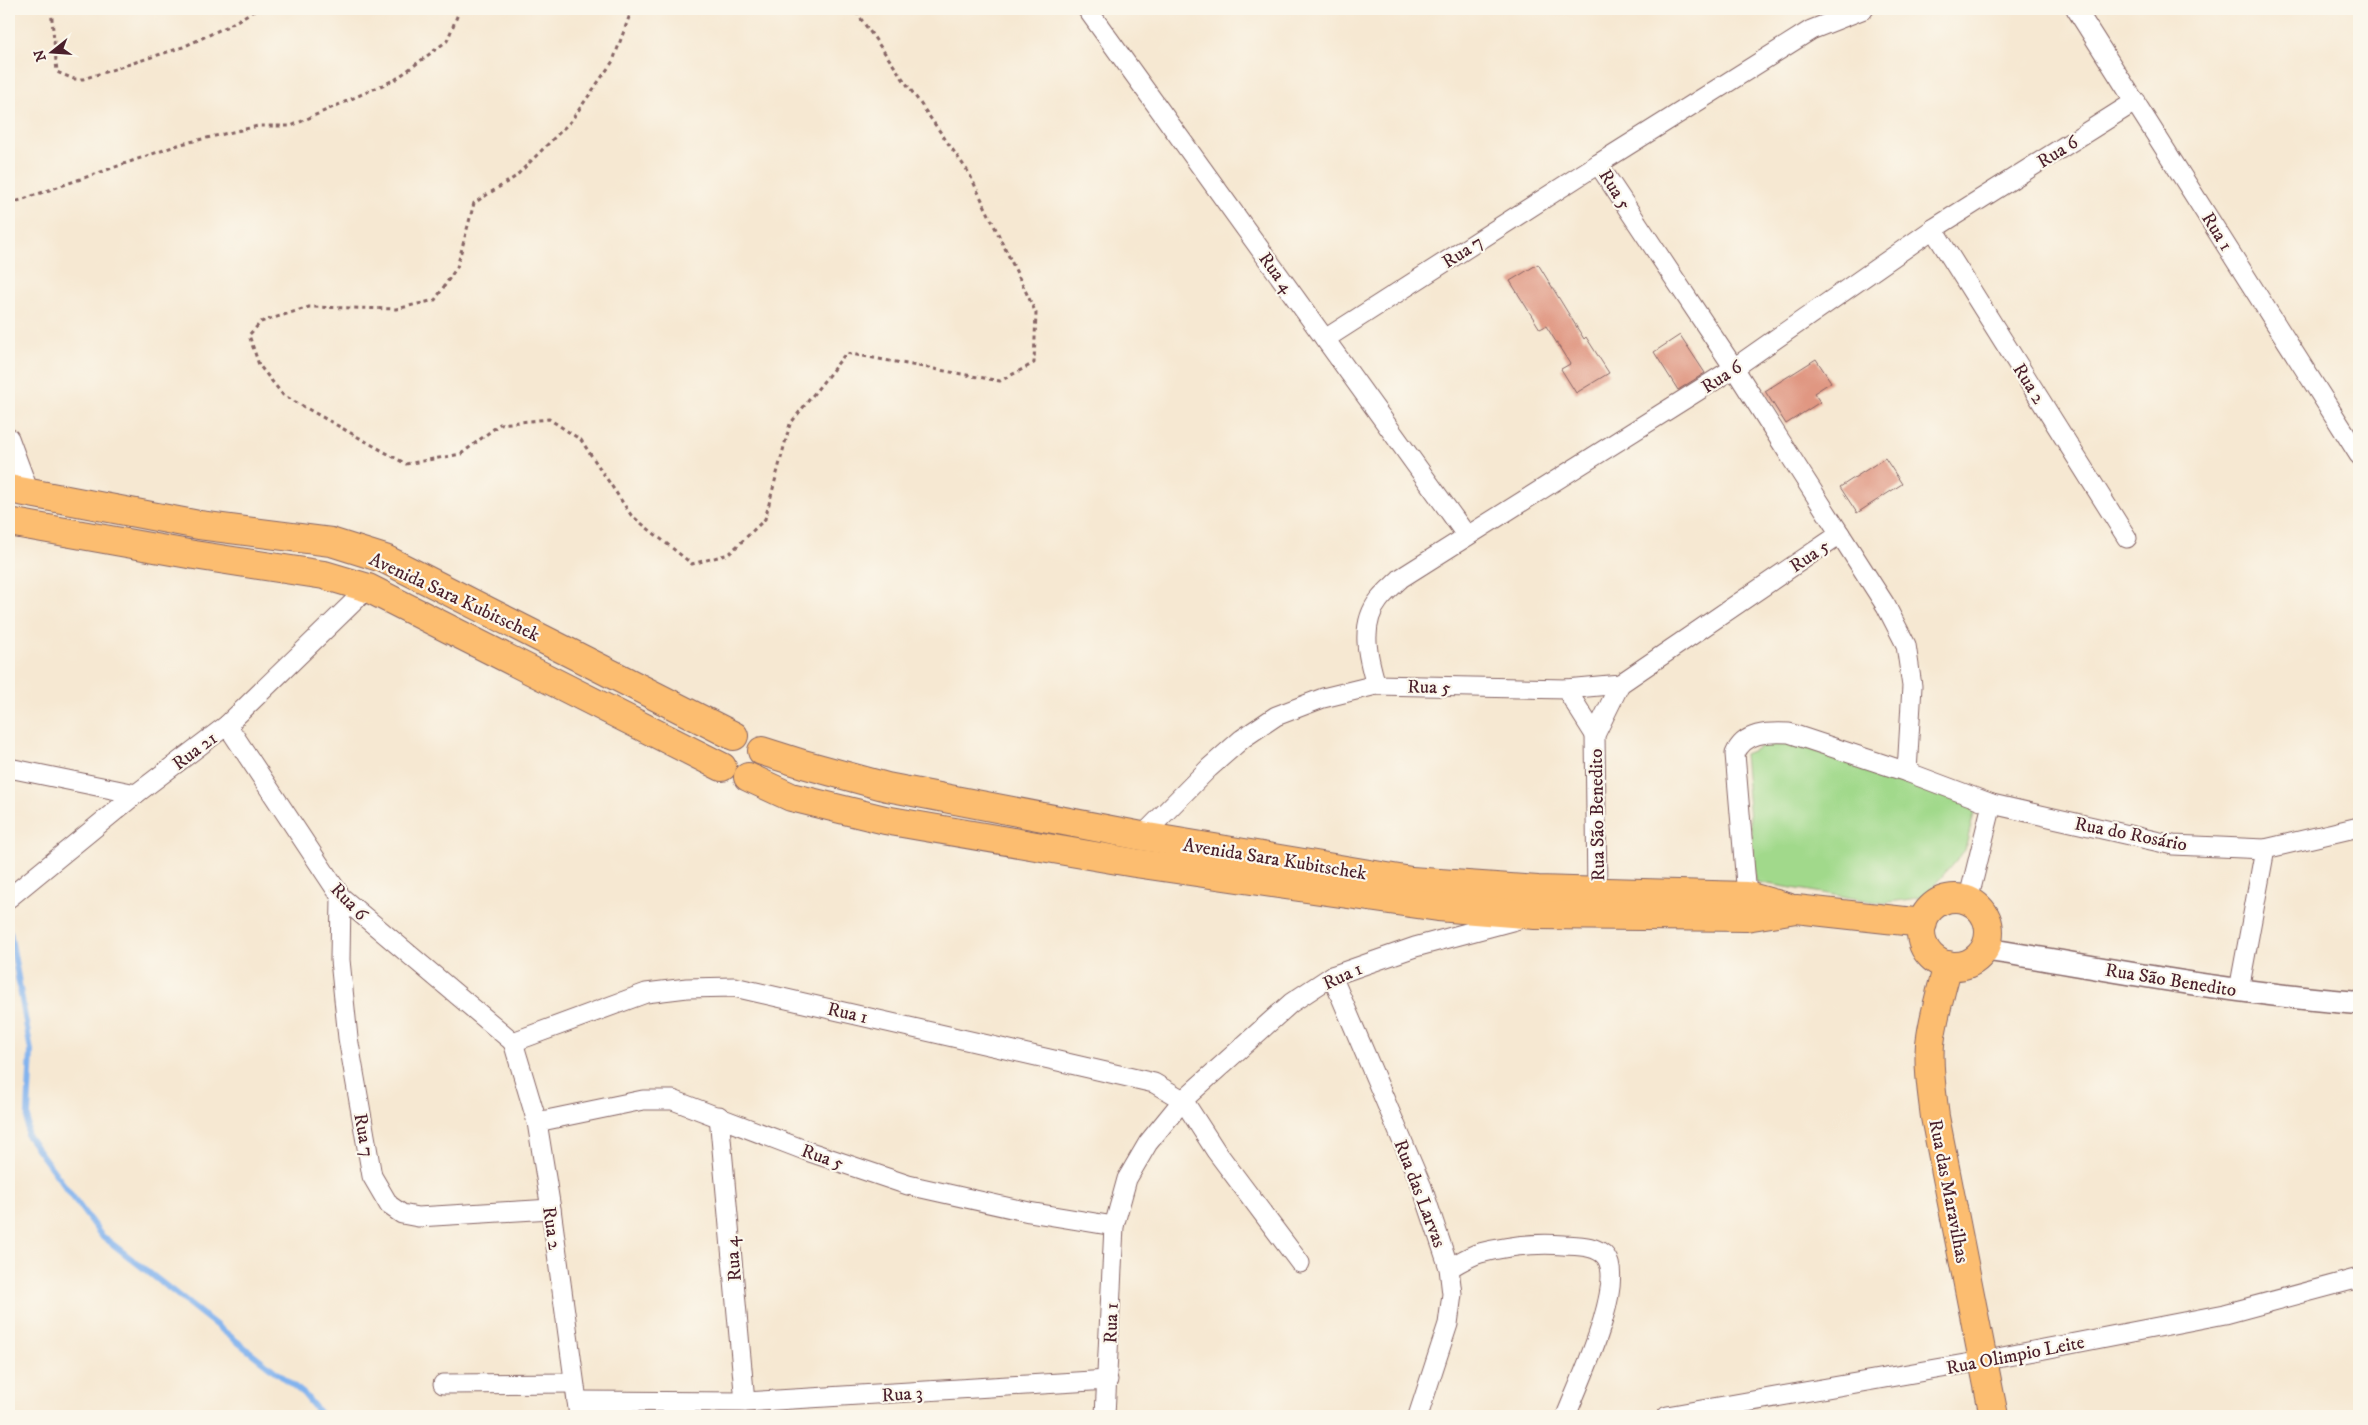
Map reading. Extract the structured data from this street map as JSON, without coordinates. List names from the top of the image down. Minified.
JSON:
{"streets":{"main road":["Avenida Sara Kubitschek","Rua das Maravilhas"],"street":["Rua 6","Rua 5","Rua 1","Rua 7","Rua 4","Rua 2","Rua 21","Rua São Benedito","Rua do Rosário","Rua das Larvas","Rua Olimpio Leite","Rua 3"]},"crossings":[["Rua 6","Rua 5"],["Rua 6","Rua 1"],["Rua 6","Rua 7"],["Rua 6","Rua 4"],["Rua 6","Rua 2"],["Rua 6","Rua 21"],["Rua 5","Rua 1"],["Rua 5","Rua 7"],["Rua 5","Rua 4"],["Rua 5","Rua 2"],["Rua 5","Avenida Sara Kubitschek"],["Rua 5","Rua São Benedito"],["Rua 1","Rua 2"],["Rua 1","Avenida Sara Kubitschek"],["Rua 1","Rua das Larvas"],["Rua 1","Rua 3"],["Rua 7","Rua 4"],["Rua 7","Rua 2"],["Rua 4","Rua 3"],["Rua 2","Rua 3"],["Avenida Sara Kubitschek","Rua 21"],["Avenida Sara Kubitschek","Rua São Benedito"],["Rua São Benedito","Rua das Maravilhas"],["Rua das Maravilhas","Rua Olimpio Leite"]],"north":"left"}
